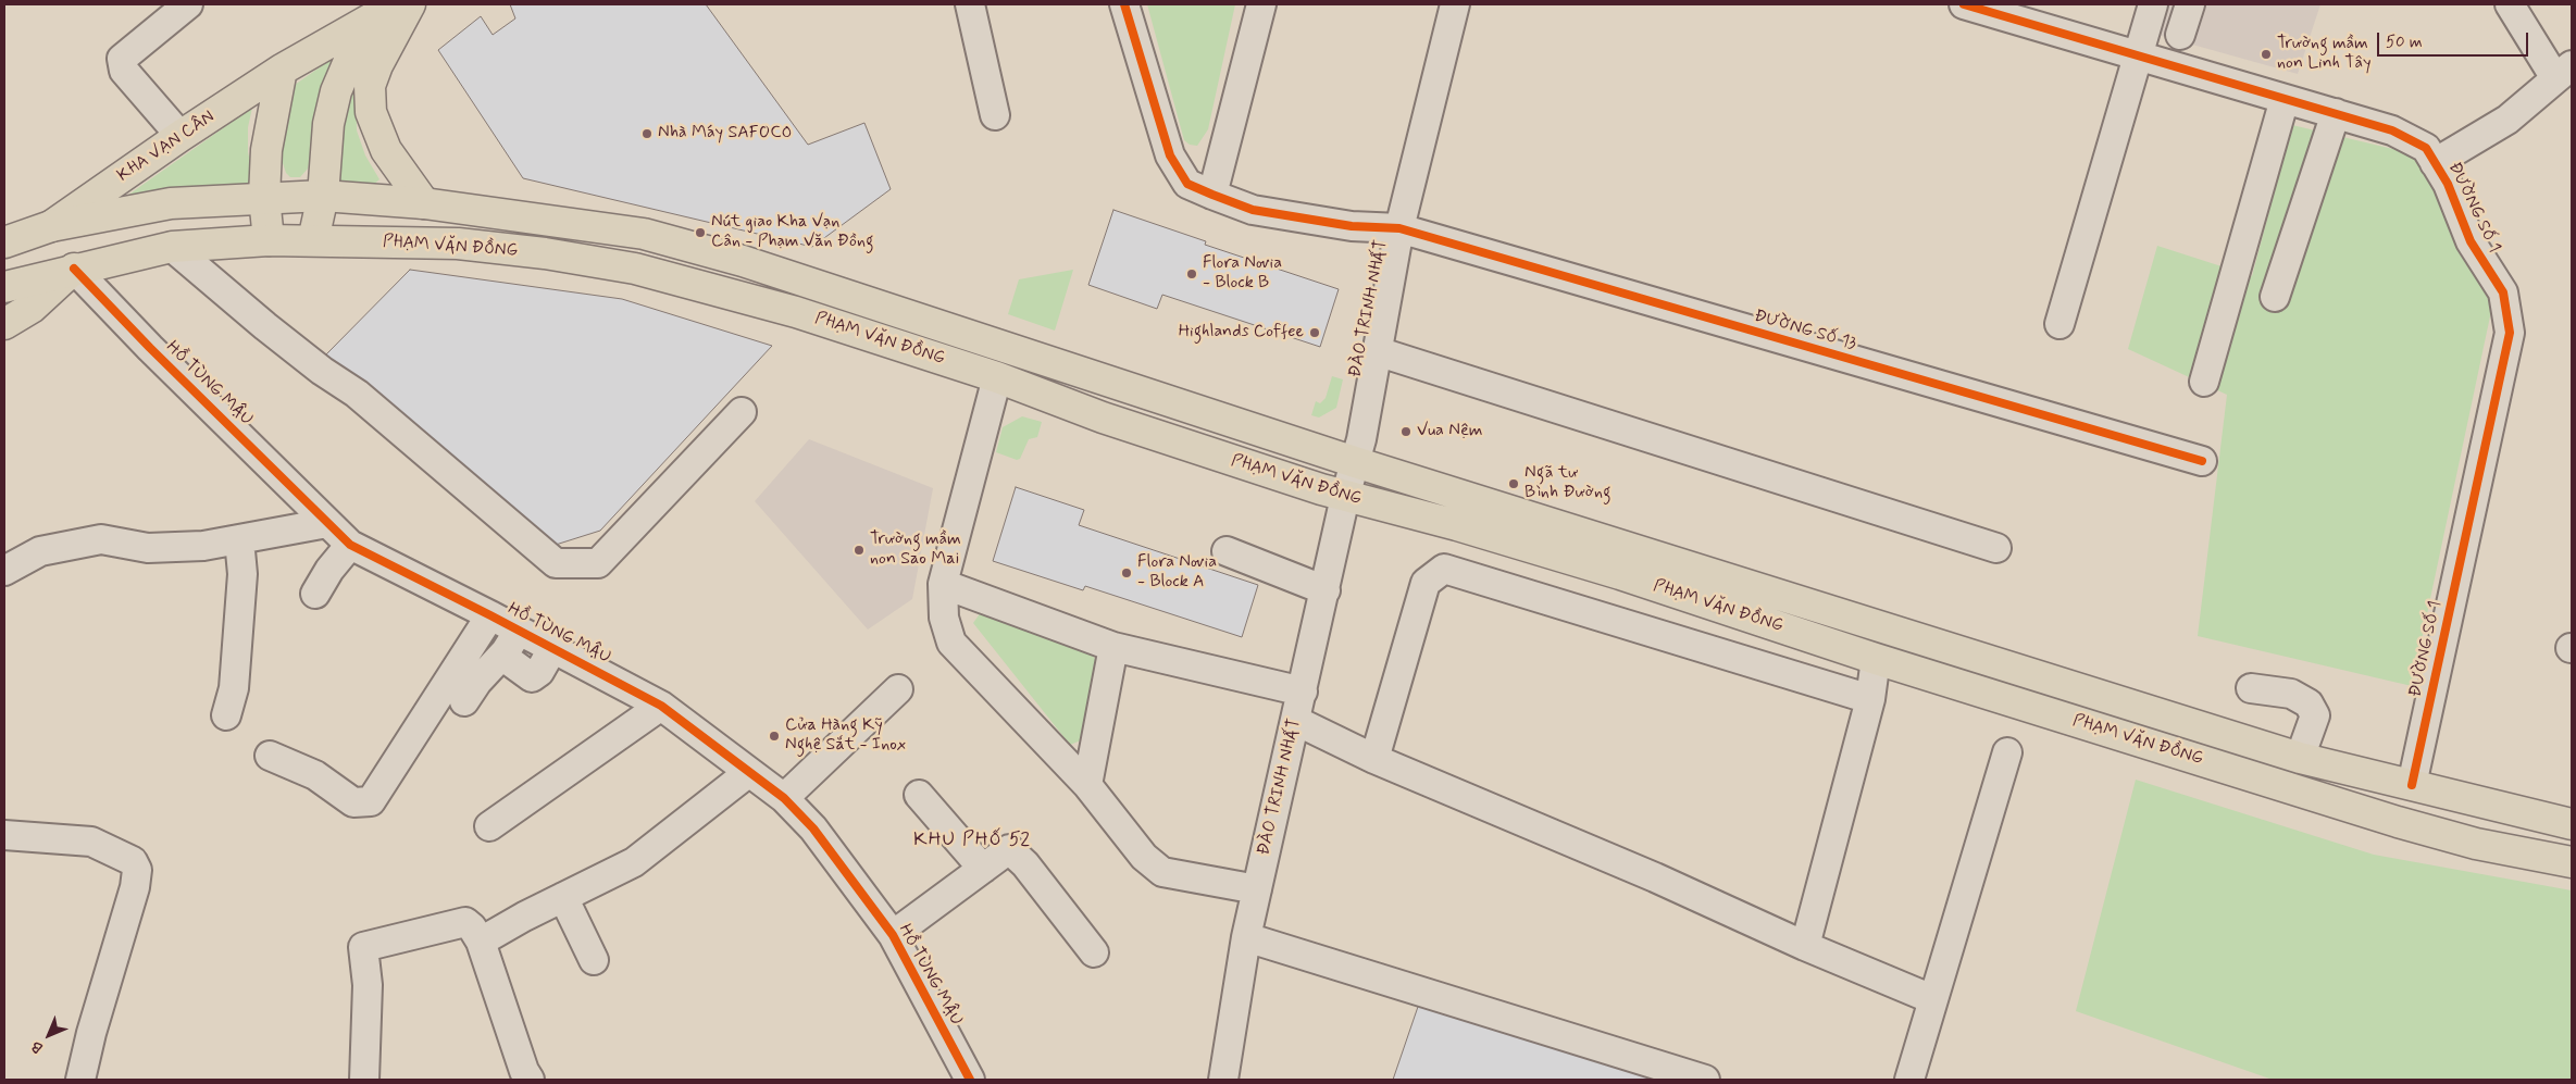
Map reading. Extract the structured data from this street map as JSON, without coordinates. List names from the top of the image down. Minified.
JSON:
{"streets":{"main road":["KHA VẠN CÂN","PHẠM VĂN ĐỒNG"],"street":["ĐƯỜNG SỐ 1","ĐÀO TRINH NHẤT","ĐƯỜNG SỐ 13","HỒ TÙNG MẬU"]},"crossings":[["KHA VẠN CÂN","PHẠM VĂN ĐỒNG"],["ĐƯỜNG SỐ 1","PHẠM VĂN ĐỒNG"],["PHẠM VĂN ĐỒNG","ĐÀO TRINH NHẤT"],["PHẠM VĂN ĐỒNG","HỒ TÙNG MẬU"],["ĐÀO TRINH NHẤT","ĐƯỜNG SỐ 13"]],"districts":["KHU PHỐ 52"],"places":["Trường mầm non Linh Tây","Nhà Máy SAFOCO","Nút giao Kha Vạn Cân - Phạm Văn Đồng","Flora Novia - Block B","Highlands Coffee","Vua Nệm","Ngã tư Bình Đường","Trường mầm non Sao Mai","Flora Novia - Block A","Cửa Hàng Kỹ Nghệ Sắt - Inox"],"scale_bar":"50 m","north":"bottom left"}
